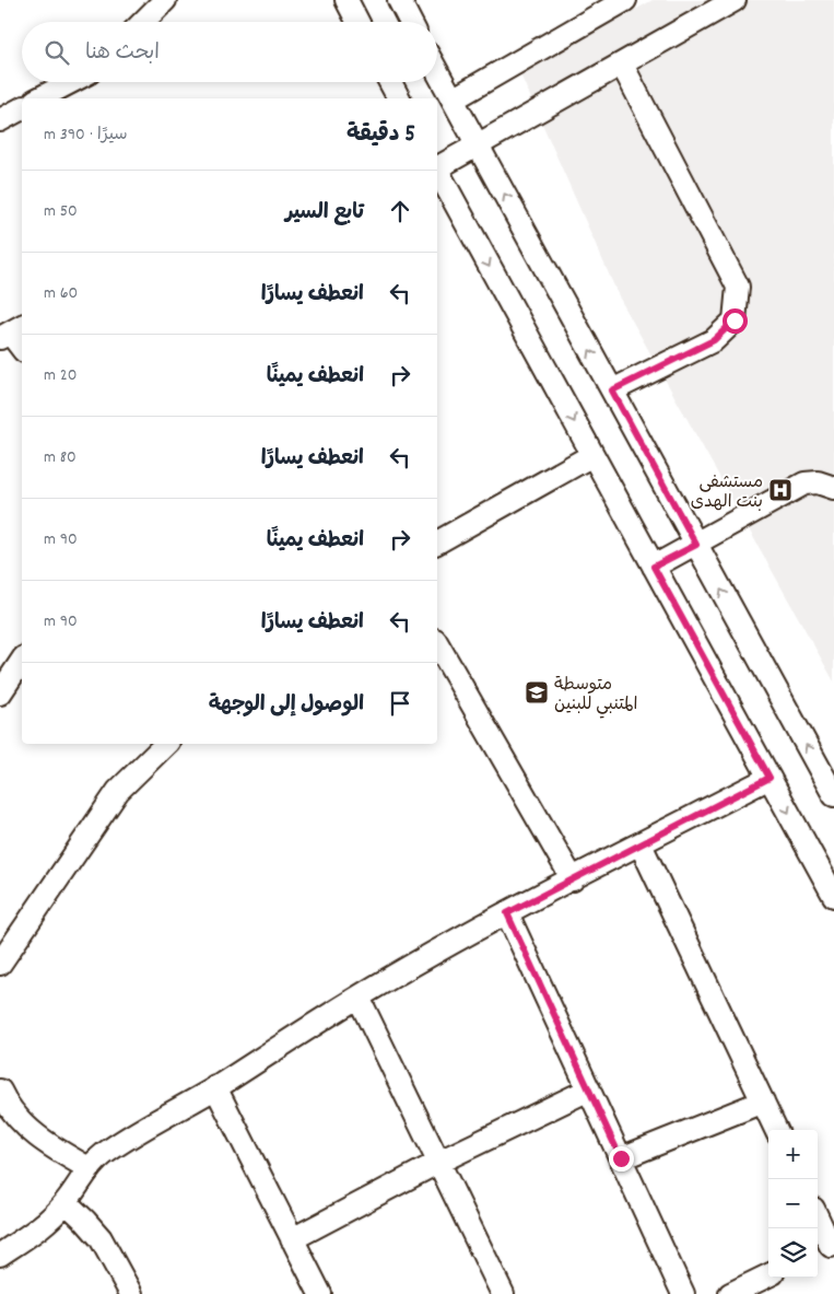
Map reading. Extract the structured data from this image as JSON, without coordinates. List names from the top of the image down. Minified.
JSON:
{"places":{"hospital":["مستشفى بنت الهدى"],"school or university":["متوسطة المتنبي للبنين"]},"page":{"search":"ابحث هنا","heading":["5 دقيقة","سيرًا · 390 m"],"list":[["تابع السير","50 m"],["انعطف يسارًا","60 m"],["انعطف يمينًا","20 m"],["انعطف يسارًا","80 m"],["انعطف يمينًا","90 m"],["انعطف يسارًا","90 m"],"الوصول إلى الوجهة"],"map_buttons":["+","−"]}}
